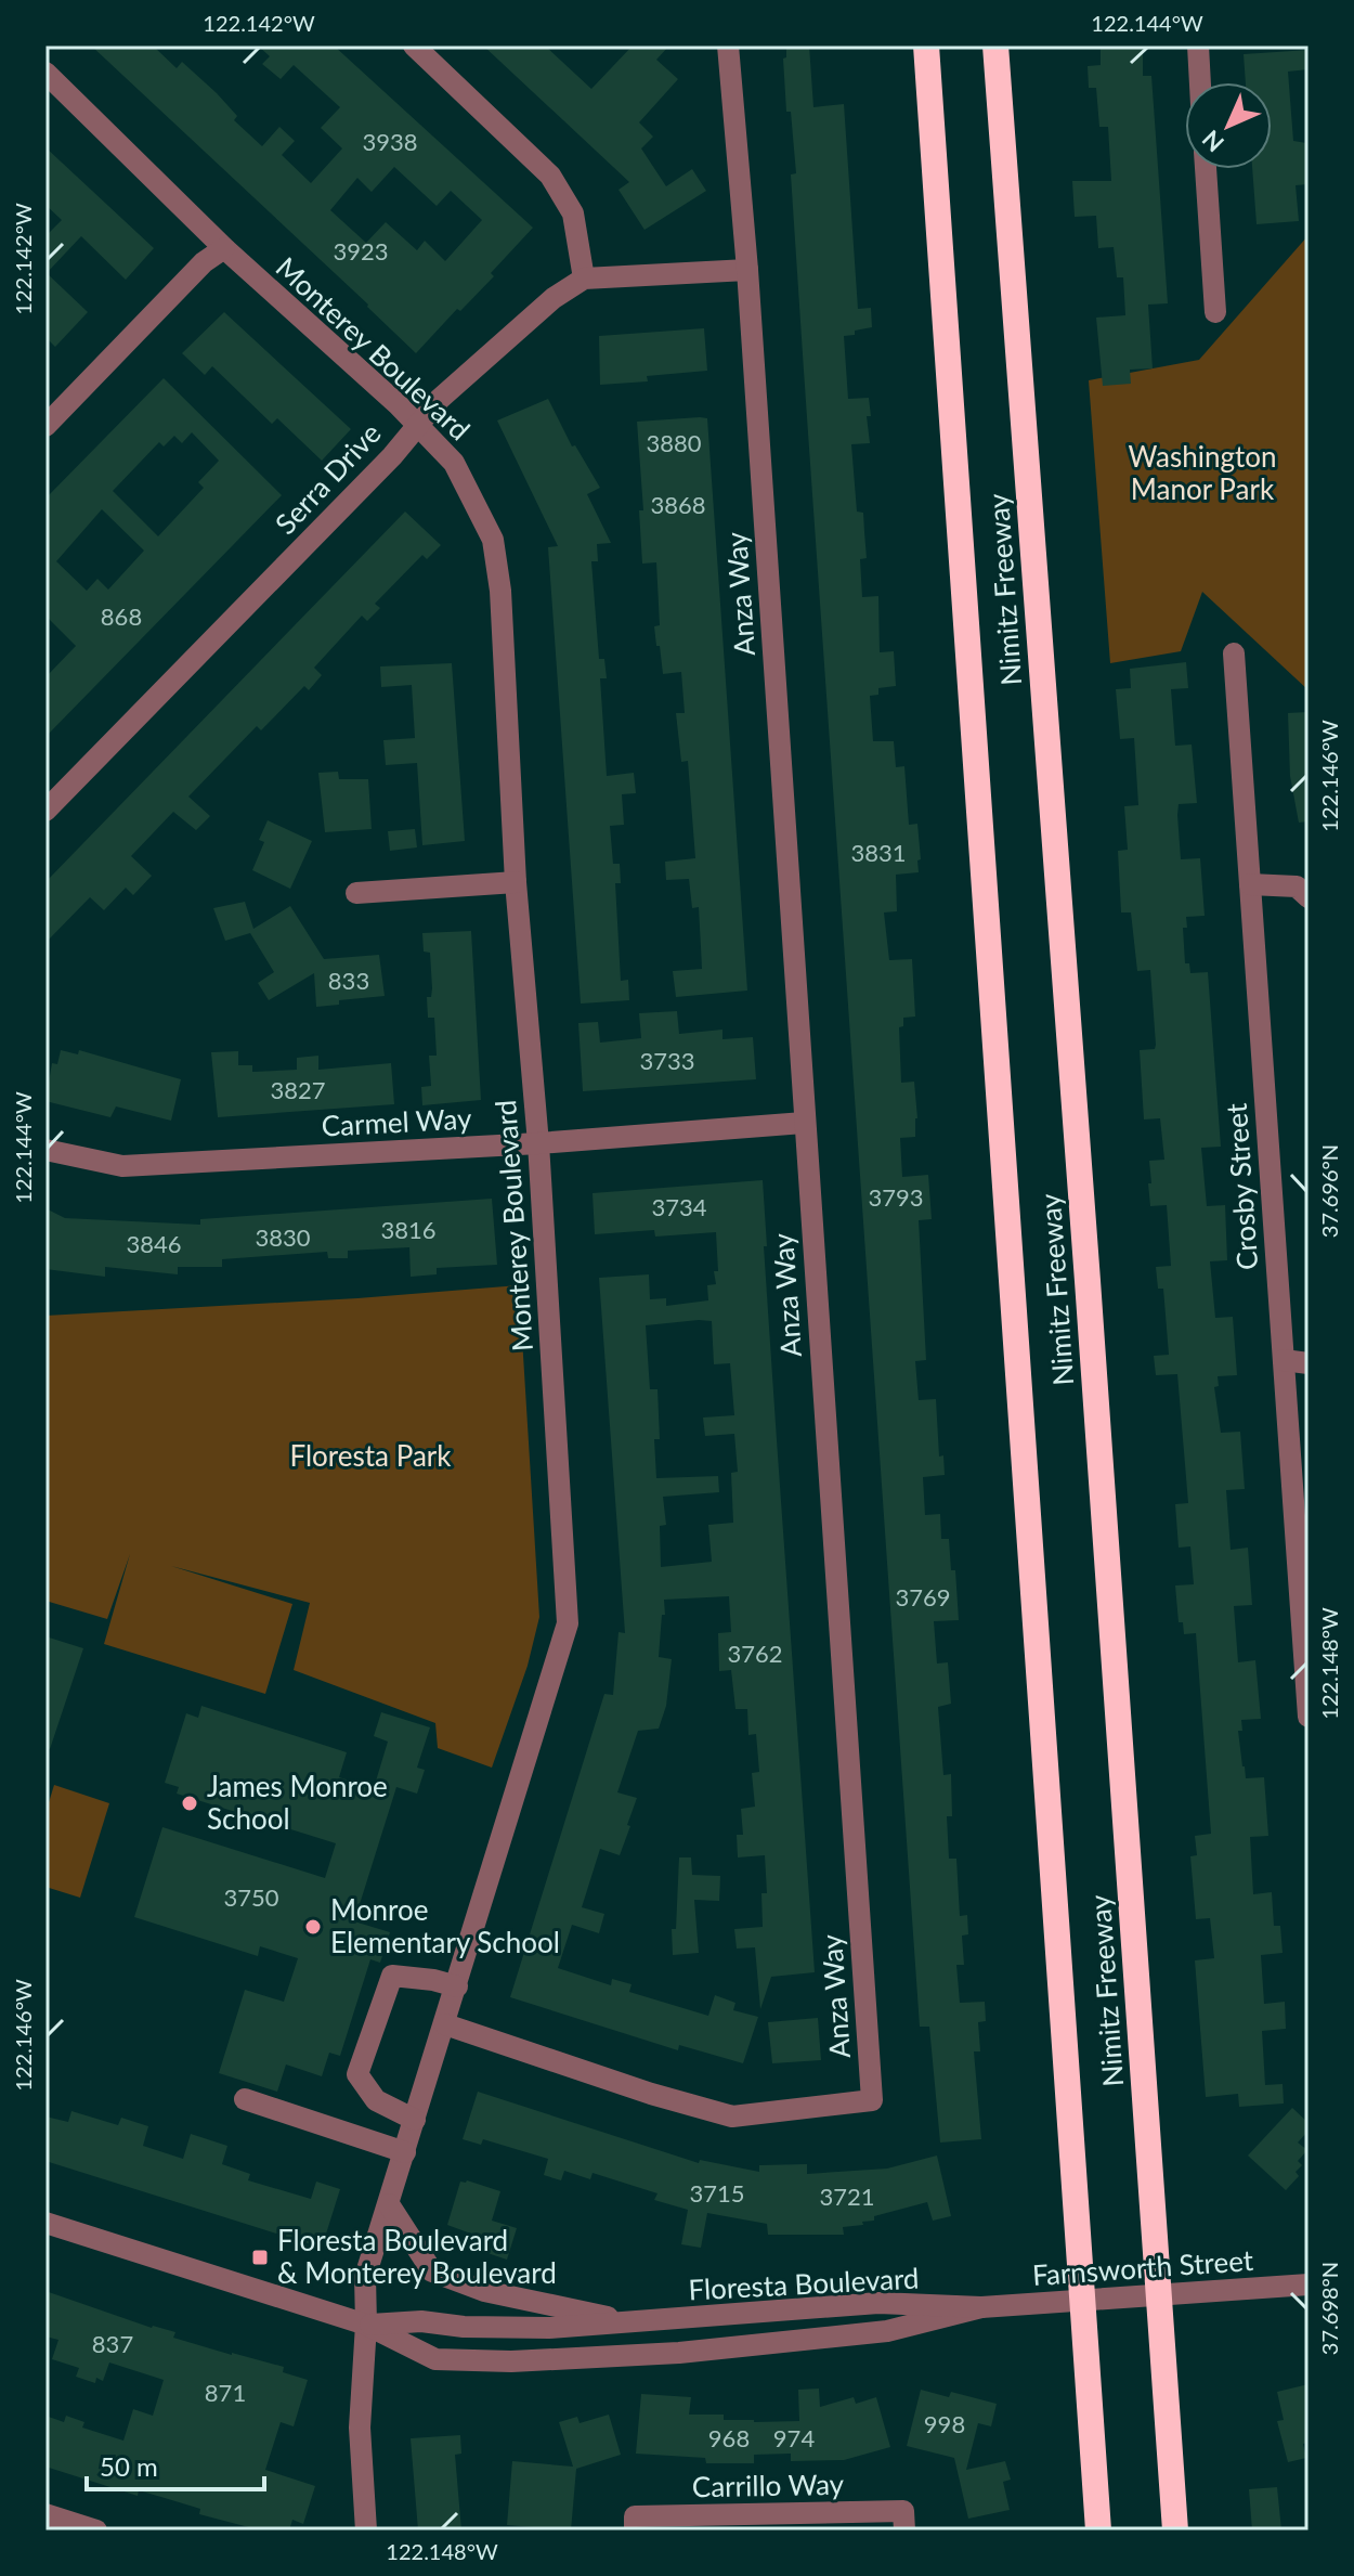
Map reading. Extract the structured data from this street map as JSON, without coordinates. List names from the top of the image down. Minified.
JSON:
{"streets":{"highway":["Nimitz Freeway"],"street":["Monterey Boulevard","Serra Drive","Anza Way","Carmel Way","Crosby Street","Farnsworth Street","Floresta Boulevard","Carrillo Way"]},"crossings":[["Monterey Boulevard","Serra Drive"],["Monterey Boulevard","Anza Way"],["Monterey Boulevard","Carmel Way"],["Monterey Boulevard","Floresta Boulevard"],["Anza Way","Carmel Way"],["Farnsworth Street","Floresta Boulevard"]],"parks":["Washington Manor Park","Floresta Park"],"places":{"other":["James Monroe School","Monroe Elementary School"],"transit":["Floresta Boulevard & Monterey Boulevard"]},"house_numbers":["3938","3923","3880","3868","868","3831","833","3733","3827","3793","3734","3816","3830","3846","3769","3762","3750","3715","3721","837","871","998","968","974"],"scale_bar":"50 m","north":"bottom left","coordinates":["122.142°W","122.144°W","122.146°W","37.696°N","122.148°W","37.698°N"]}
